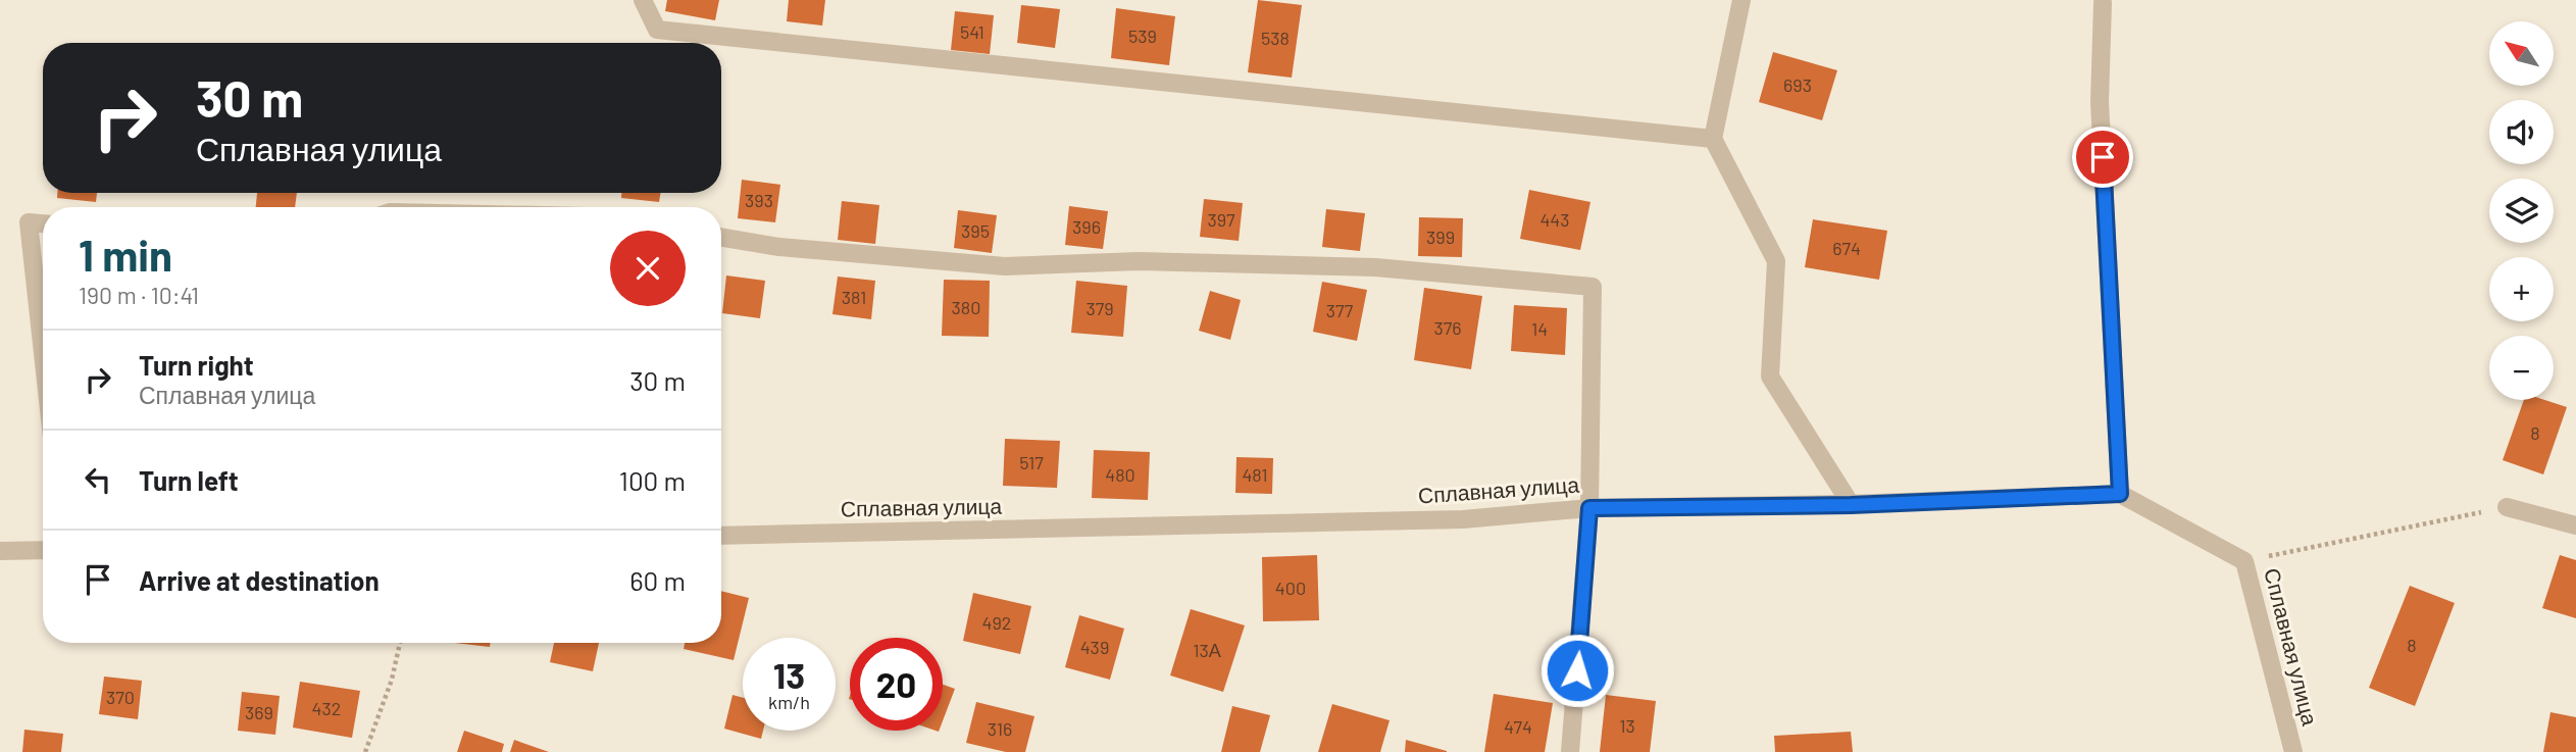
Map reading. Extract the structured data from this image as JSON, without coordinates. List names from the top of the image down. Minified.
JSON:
{"streets":{"lane":["Сплавная улица"]},"house_numbers":["541","539","538","693","393","397","443","396","395","399","674","381","380","379","377","376","14","8","517","480","481","400","492","8","439","13А","370","432","369","13","474","316"],"north":"top left","page":{"map_buttons":["+","−"],"turn":["30 m","Сплавная улица"],"heading":["1 min","190 m · 10:41"],"list":[{"name":"Turn right","note":"Сплавная улица","value":"30 m"},{"name":"Turn left","value":"100 m"},{"name":"Arrive at destination","value":"60 m"}],"speed":"13 km/h","limit":"20"}}
